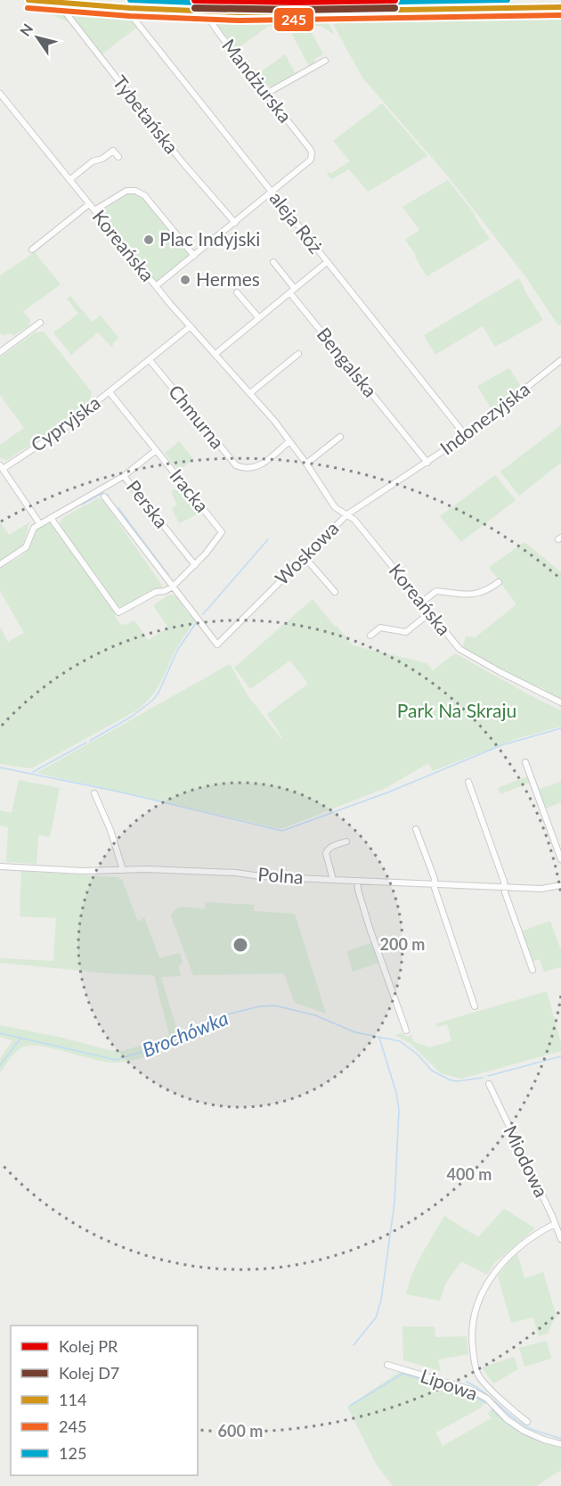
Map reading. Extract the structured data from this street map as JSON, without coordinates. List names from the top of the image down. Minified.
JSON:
{"streets":{"street":["Mandżurska","Tybetańska","aleja Róż","Koreańska","Bengalska","Chmurna","Indonezyjska","Cypryjska","Iracka","Perska","Woskowa","Polna","Miodowa","Lipowa"]},"crossings":[["Mandżurska","aleja Róż"],["aleja Róż","Indonezyjska"],["Koreańska","Chmurna"],["Koreańska","Woskowa"],["Bengalska","Indonezyjska"],["Chmurna","Cypryjska"],["Indonezyjska","Woskowa"],["Cypryjska","Iracka"],["Iracka","Perska"],["Iracka","Woskowa"]],"water":["Brochówka"],"parks":["Park Na Skraju"],"places":["Plac Indyjski","Hermes"],"lines":["rail line PR","transit line 114","transit line 125","rail line D7","transit line 245"],"legend":["Kolej PR","Kolej D7","114","245","125"],"north":"top left","rings":["200 m","400 m","600 m"]}
